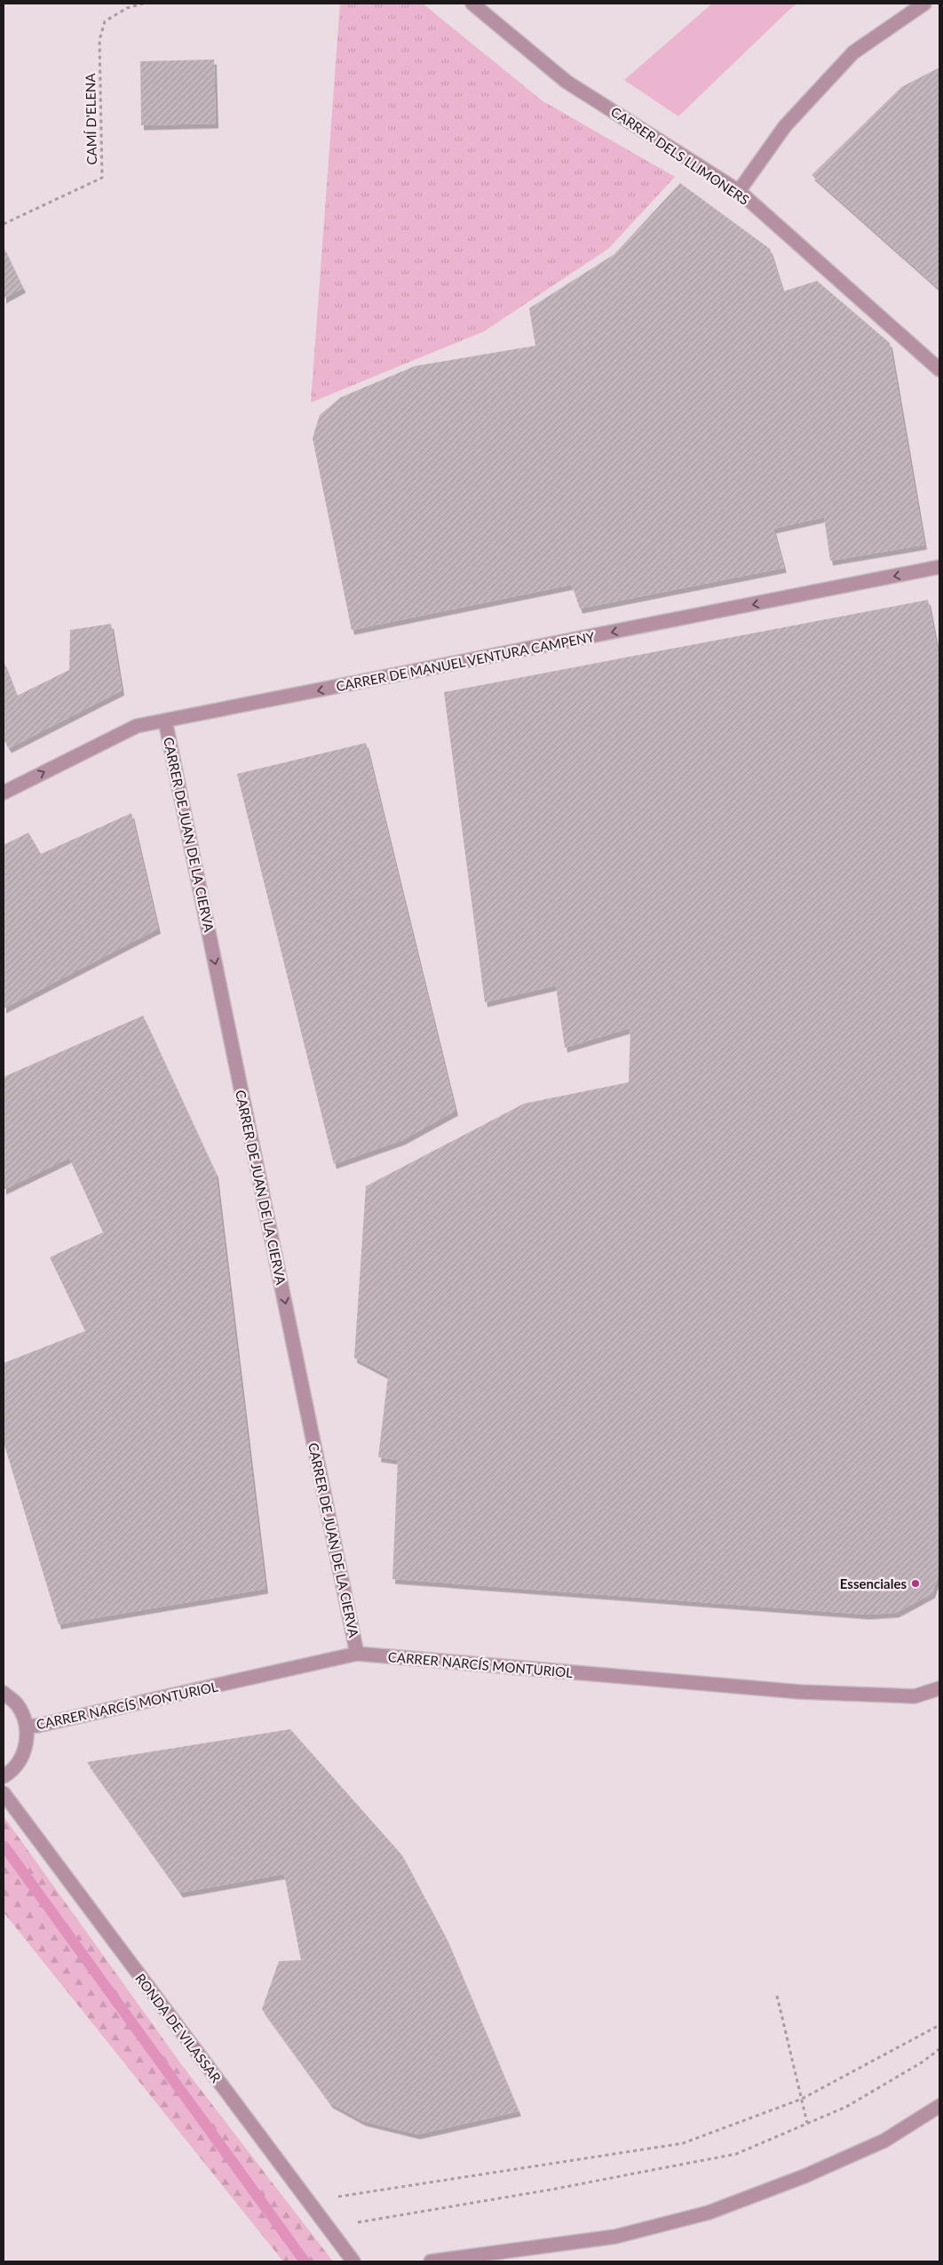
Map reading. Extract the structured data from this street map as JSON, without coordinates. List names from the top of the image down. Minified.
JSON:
{"streets":{"street":["CARRER DELS LLIMONERS","CARRER DE MANUEL VENTURA CAMPENY","CARRER DE JUAN DE LA CIERVA","CARRER NARCÍS MONTURIOL","RONDA DE VILASSAR"],"path":["CAMÍ D'ELENA"]},"crossings":[["CARRER DE MANUEL VENTURA CAMPENY","CARRER DE JUAN DE LA CIERVA"],["CARRER DE JUAN DE LA CIERVA","CARRER NARCÍS MONTURIOL"]],"one_way":["CARRER DE JUAN DE LA CIERVA"],"places":["Essenciales"]}
